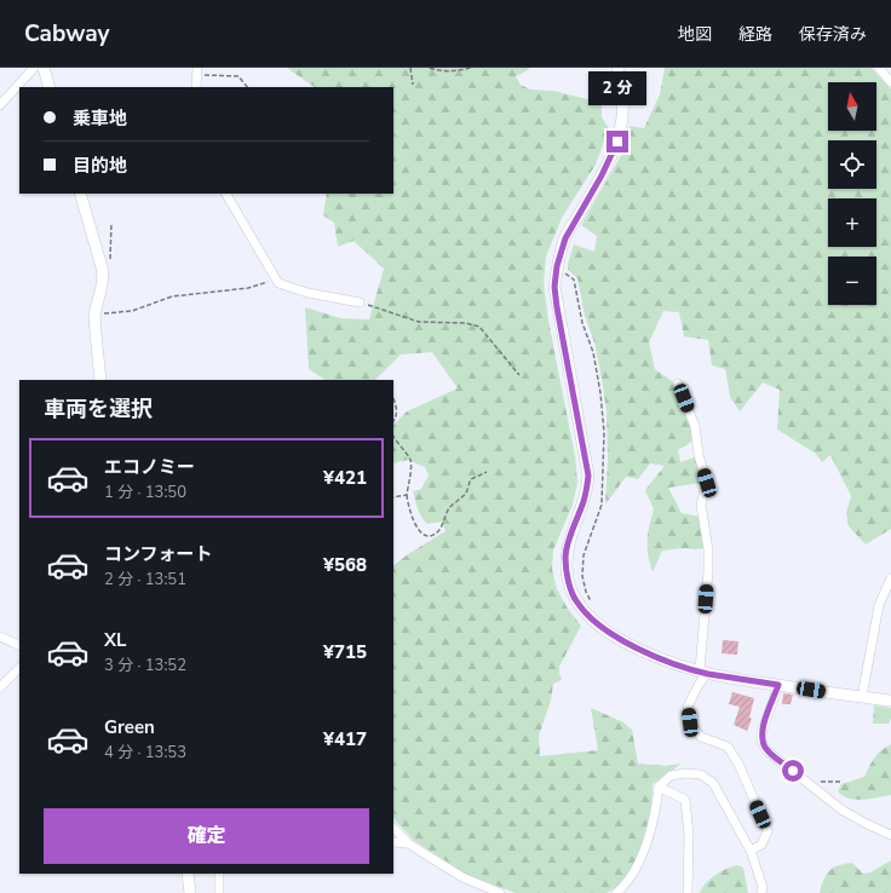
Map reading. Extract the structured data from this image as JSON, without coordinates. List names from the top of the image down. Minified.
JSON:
{"north":"top","page":{"header":"Cabway","nav":["地図","経路","保存済み"],"bubble":"2 分","map_buttons":["+","−"],"banner":["乗車地","目的地"],"heading":"車両を選択","list":[{"name":"エコノミー","note":"1 分 · 13:50","value":"¥421"},{"name":"コンフォート","note":"2 分 · 13:51","value":"¥568"},{"name":"XL","note":"3 分 · 13:52","value":"¥715"},{"name":"Green","note":"4 分 · 13:53","value":"¥417"}],"buttons":"確定"}}
